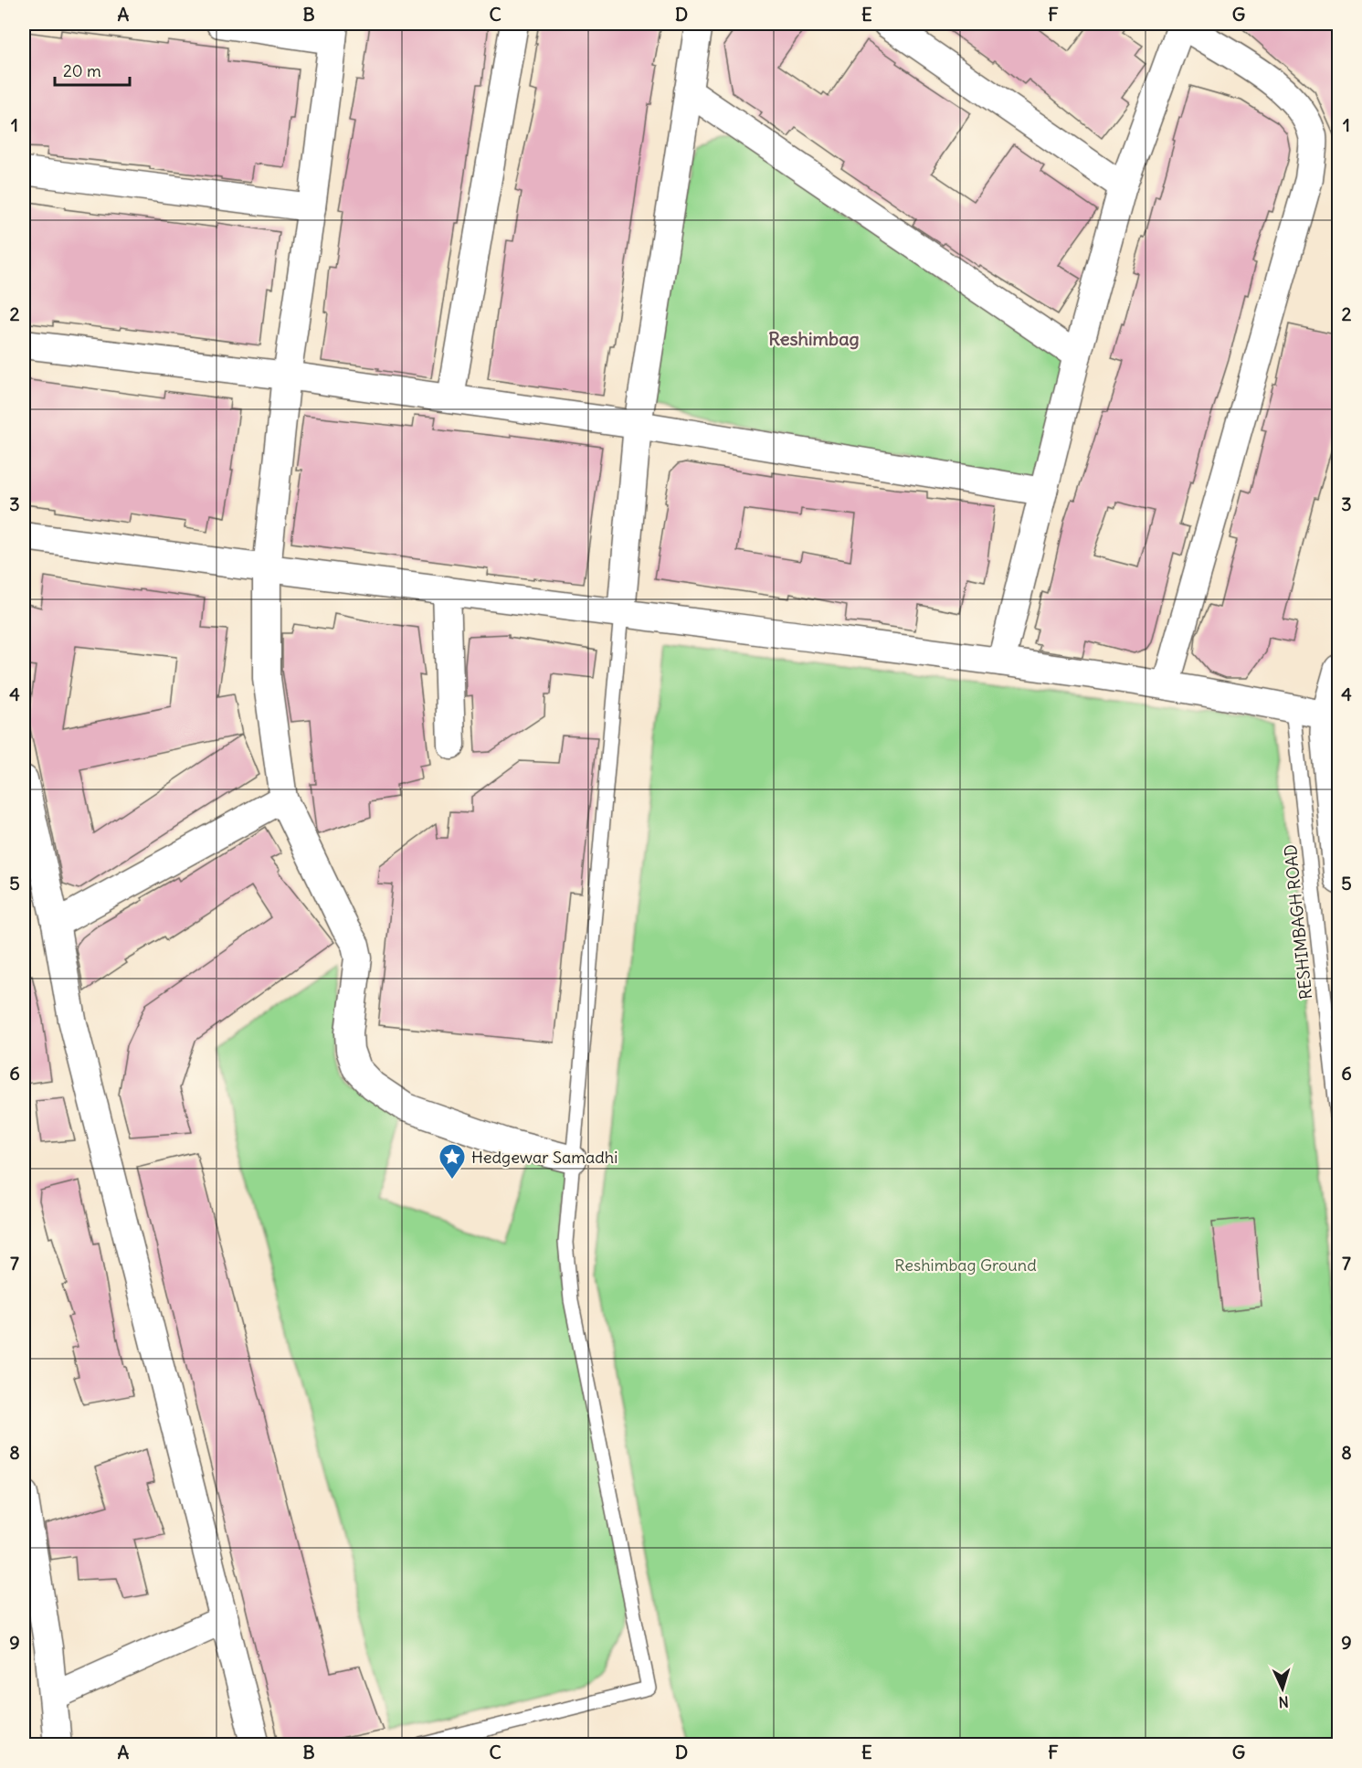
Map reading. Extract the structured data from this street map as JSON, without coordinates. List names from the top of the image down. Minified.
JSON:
{"streets":{"lane":["RESHIMBAGH ROAD"]},"districts":["Reshimbag"],"parks":["Reshimbag Ground"],"places":{"place":["Hedgewar Samadhi"]},"scale_bar":"20 m","north":"bottom","grid":{"columns":["A","B","C","D","E","F","G"],"rows":["1","2","3","4","5","6","7","8","9"]}}
